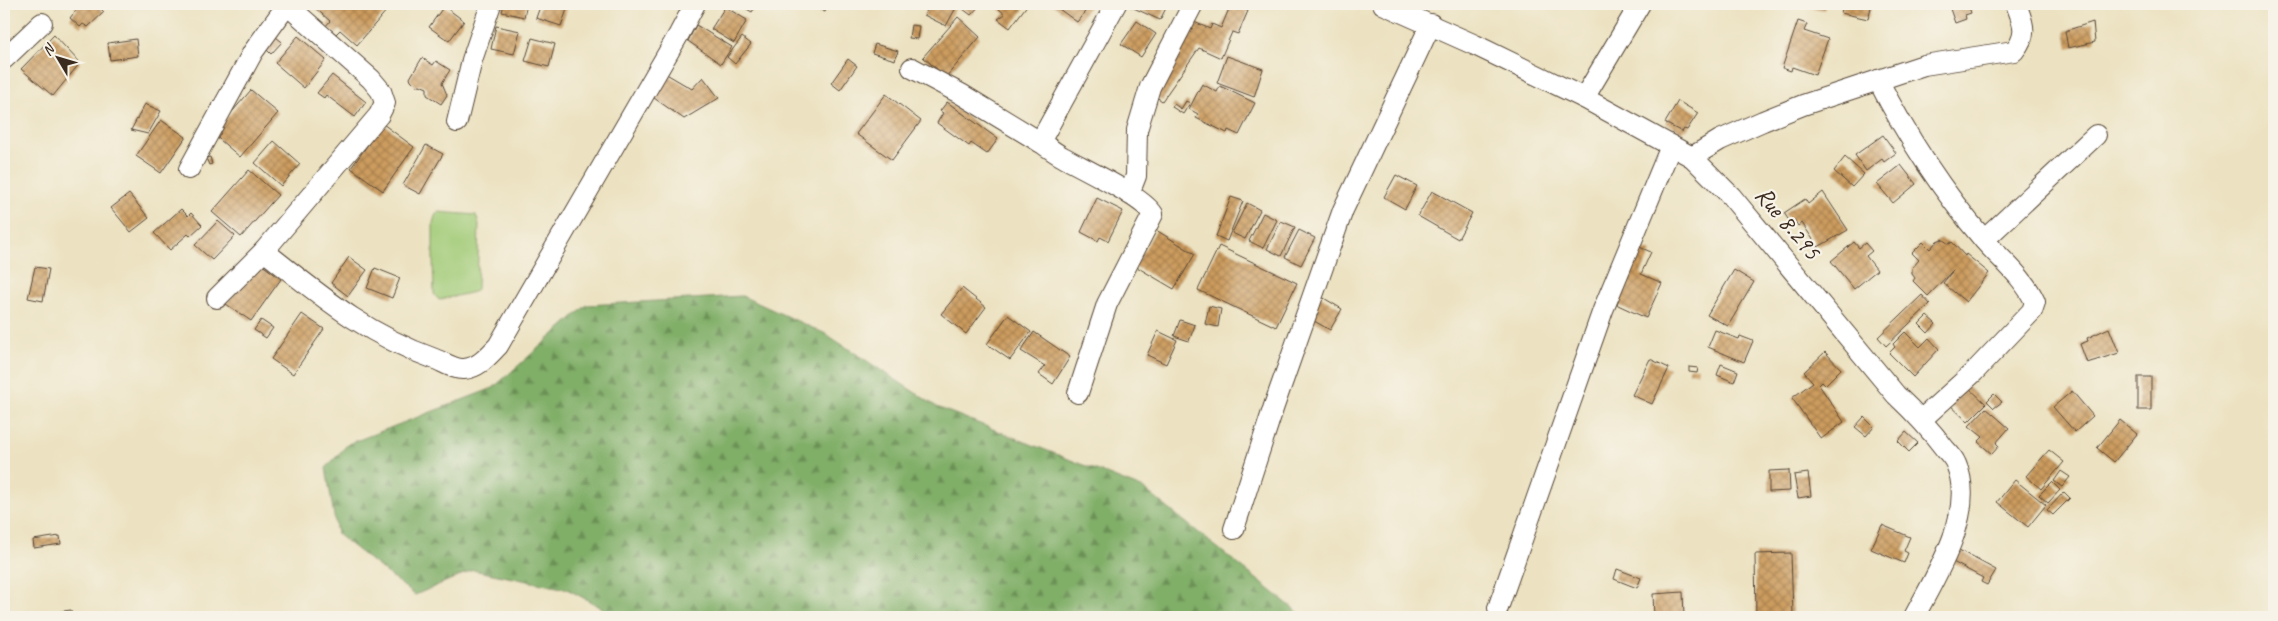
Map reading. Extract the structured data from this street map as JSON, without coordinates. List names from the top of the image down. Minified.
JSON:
{"streets":{"street":["Rue 8.295"]},"north":"top left"}
